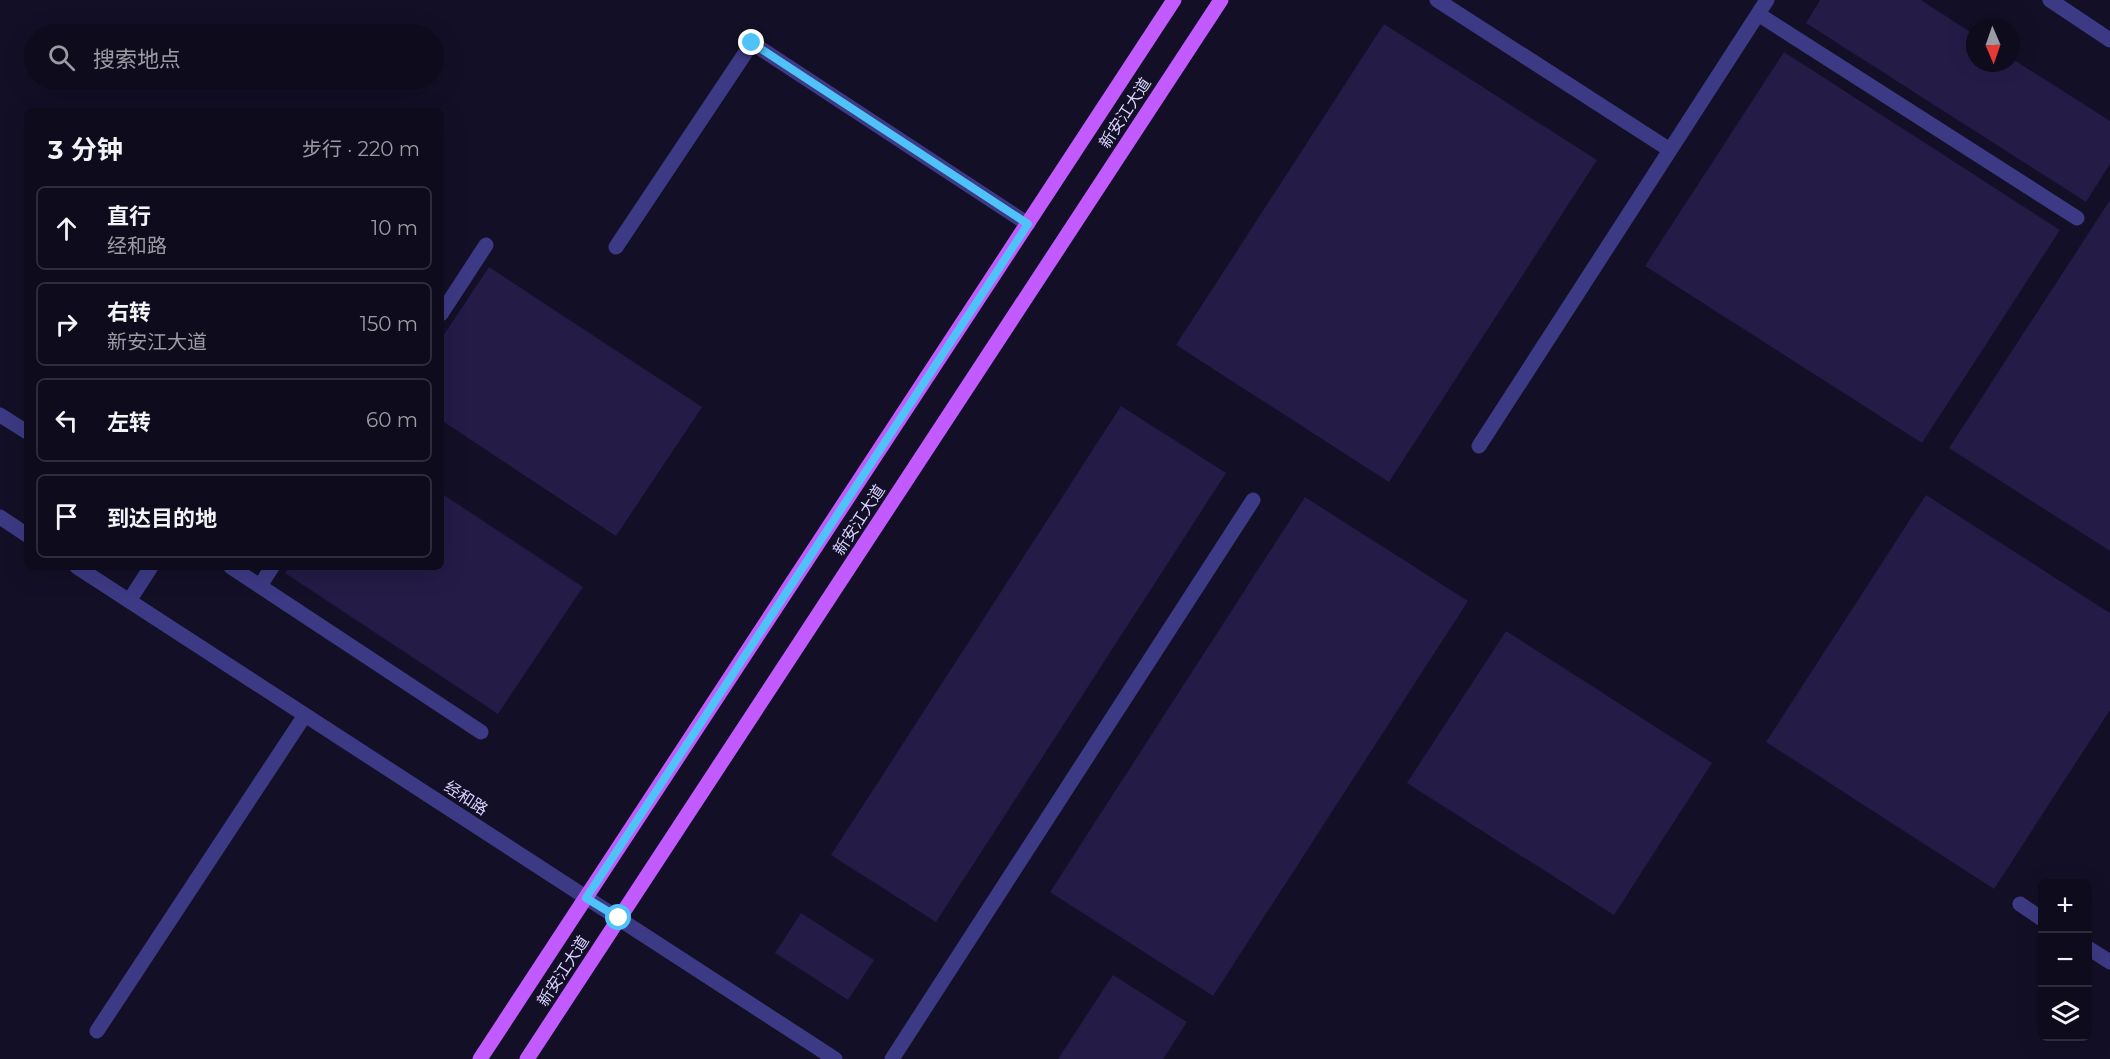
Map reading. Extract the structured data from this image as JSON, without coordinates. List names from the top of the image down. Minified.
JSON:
{"streets":{"main road":["新安江大道"],"street":["经和路"]},"crossings":[["新安江大道","经和路"]],"north":"bottom","page":{"search":"搜索地点","heading":["3 分钟","步行 · 220 m"],"list":[["直行","经和路","10 m"],["右转","新安江大道","150 m"],["左转","60 m"],"到达目的地"],"map_buttons":["+","−"]}}
